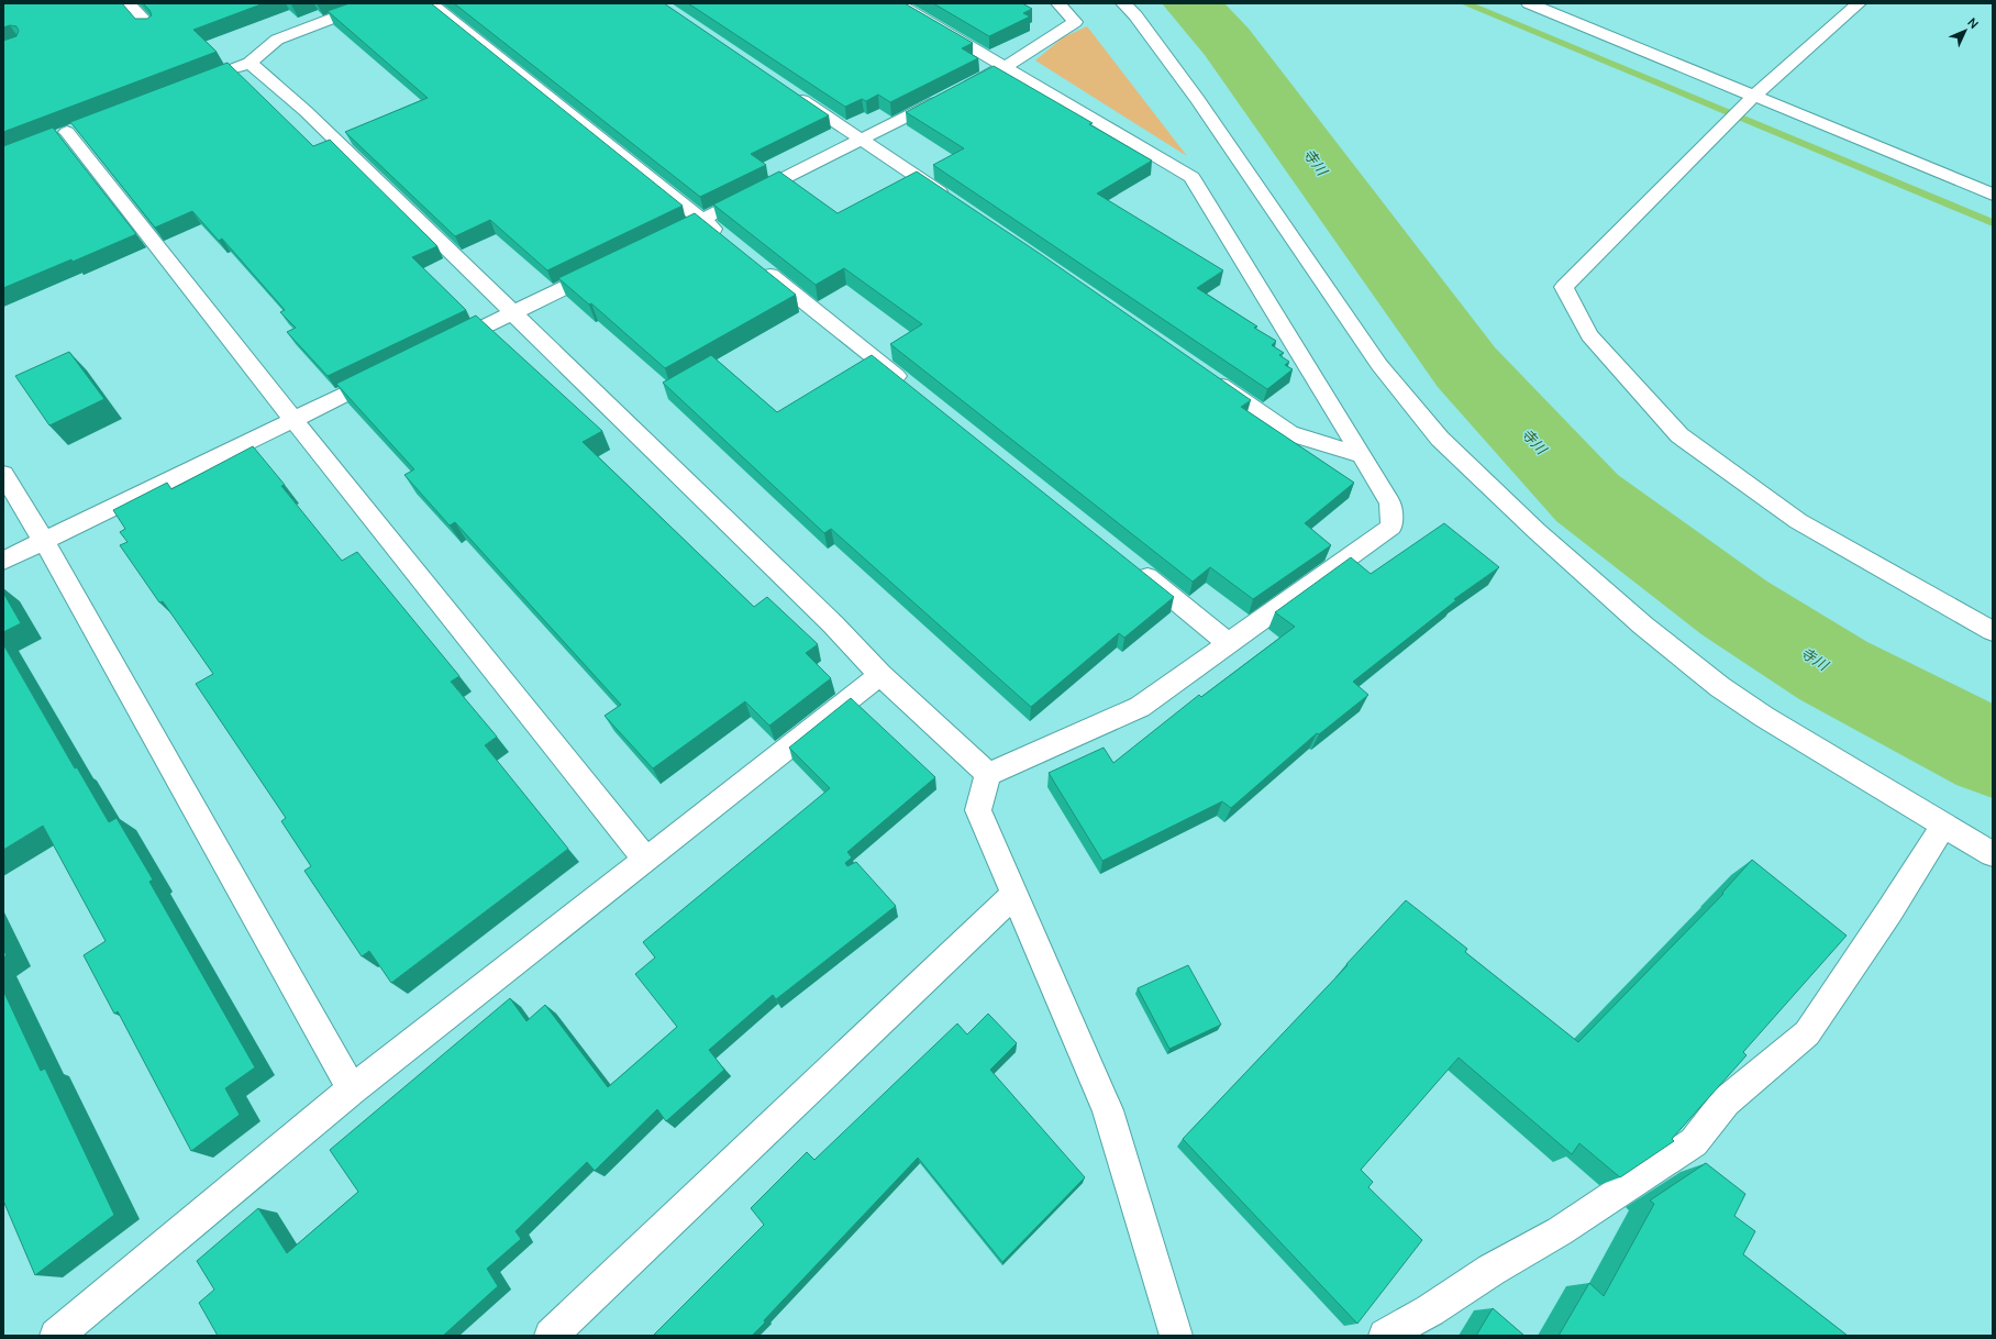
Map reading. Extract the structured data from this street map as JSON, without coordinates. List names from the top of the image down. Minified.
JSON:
{"water":["寺川"],"north":"top right"}
